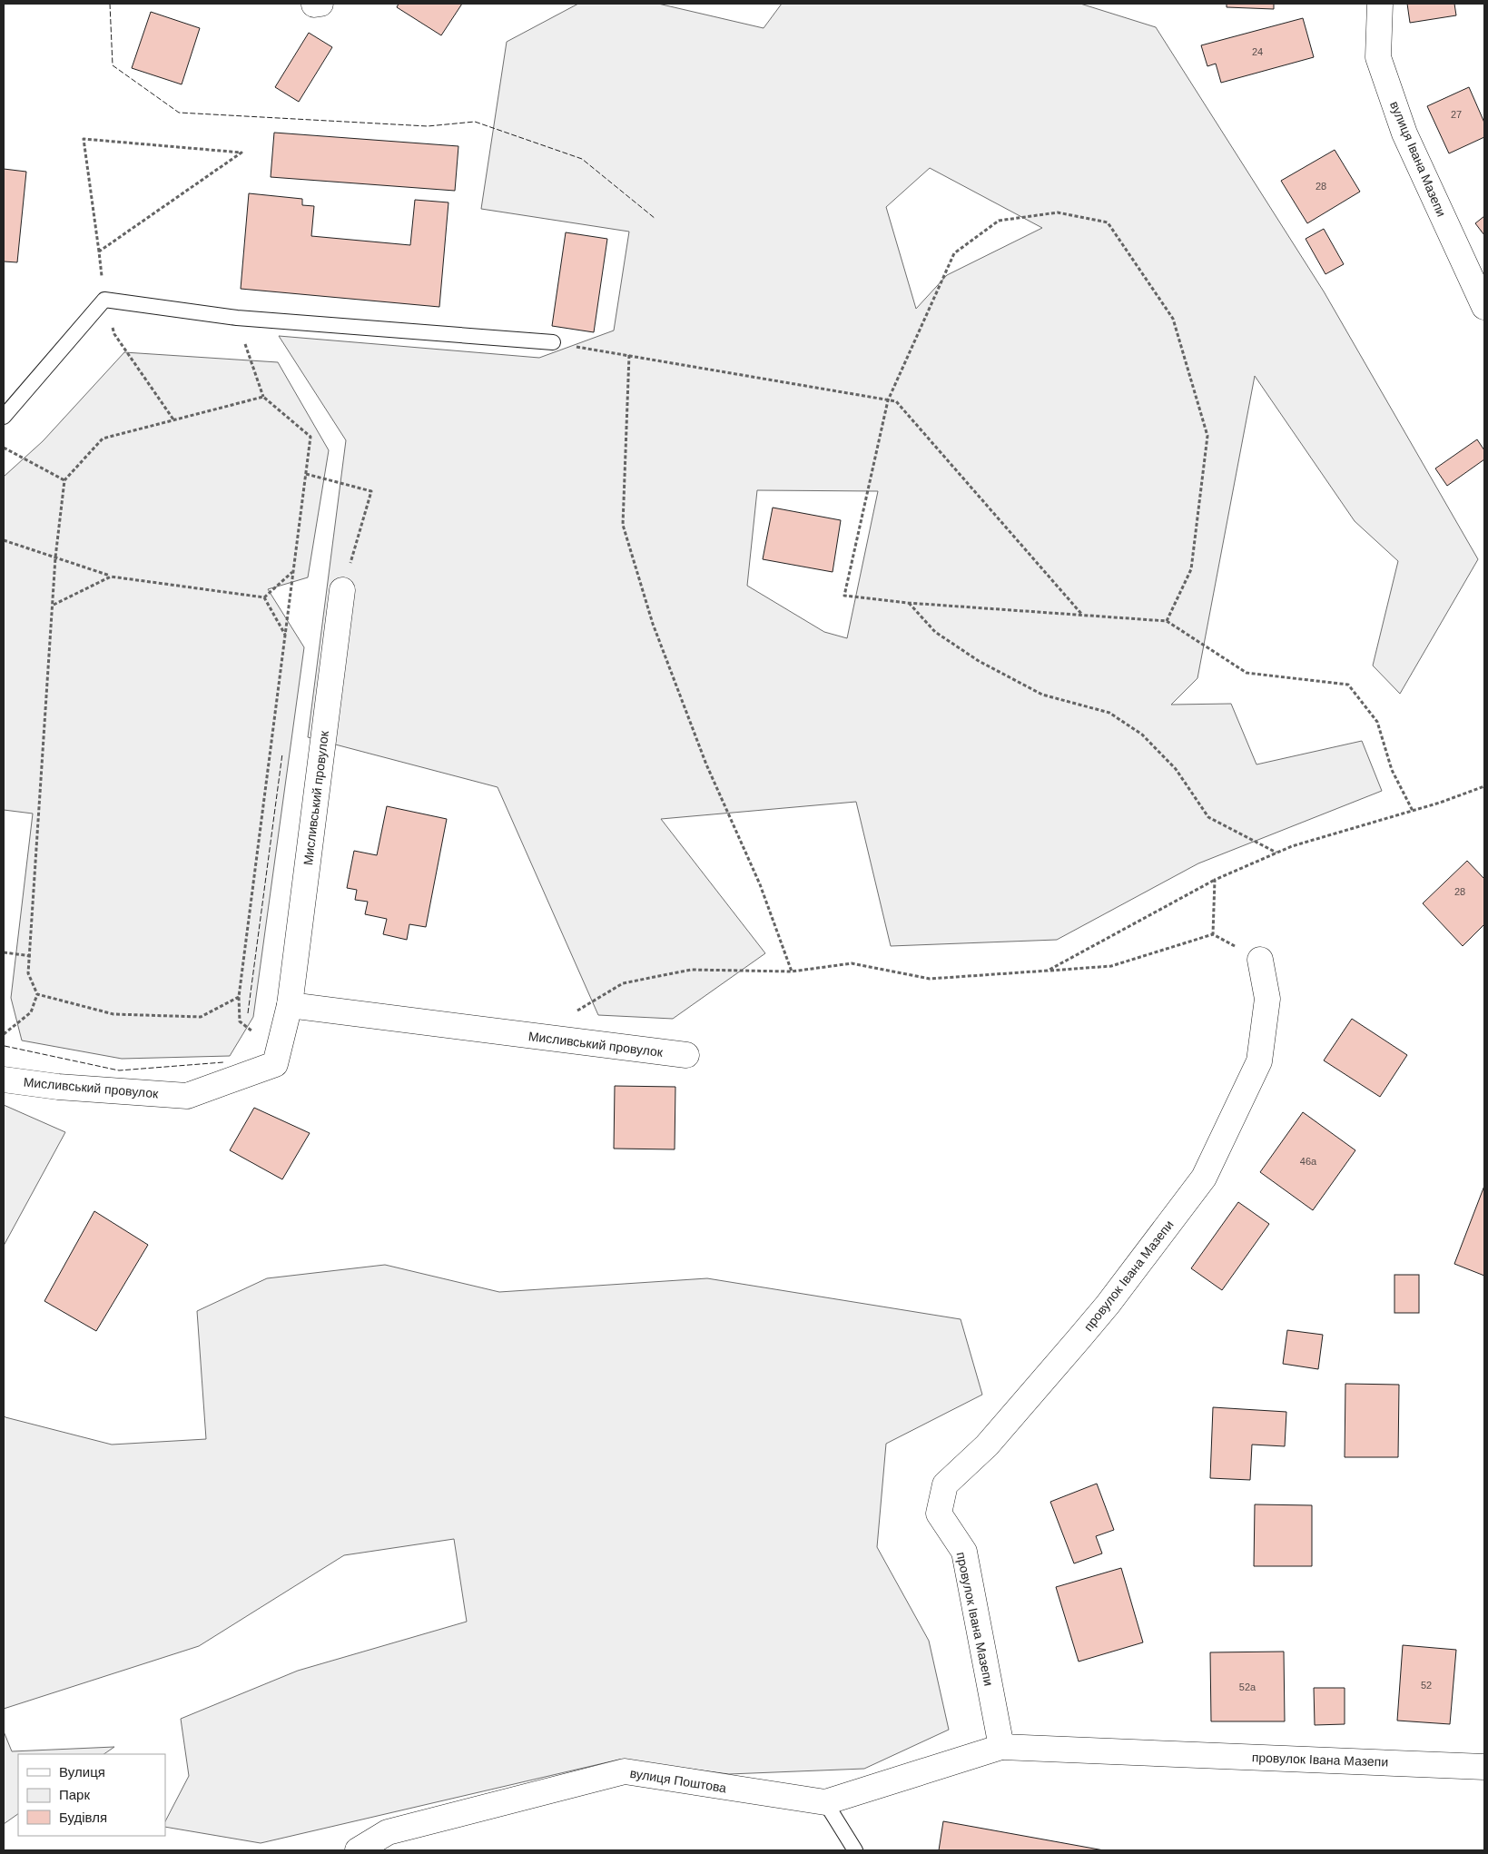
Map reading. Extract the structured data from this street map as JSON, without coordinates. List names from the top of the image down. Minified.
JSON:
{"streets":{"street":["вулиця Івана Мазепи","Мисливський провулок","провулок Івана Мазепи","вулиця Поштова"]},"crossings":[["провулок Івана Мазепи","вулиця Поштова"]],"house_numbers":["24","27","28","28","46а","52","52а"],"legend":["Вулиця","Парк","Будівля"]}
